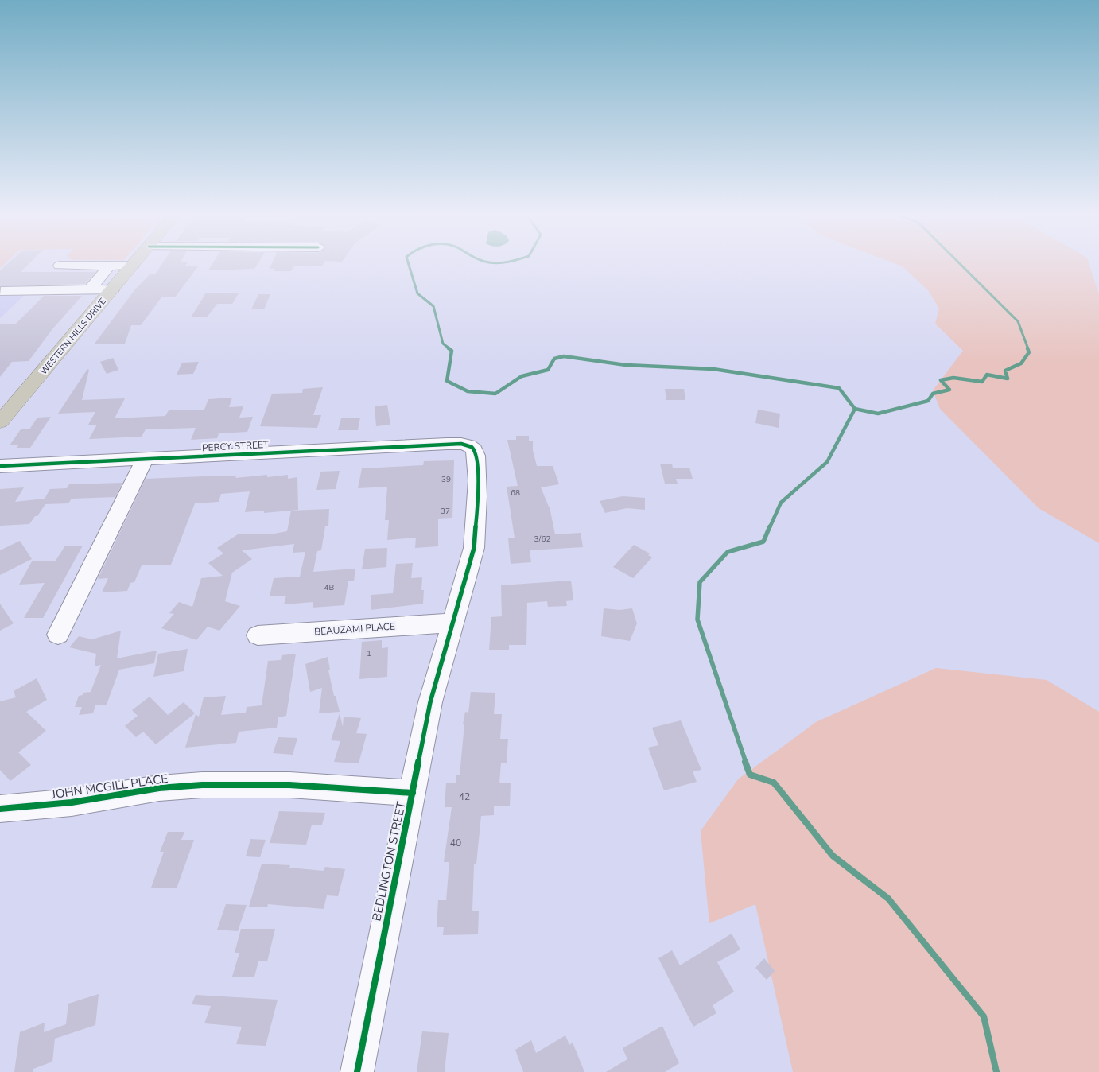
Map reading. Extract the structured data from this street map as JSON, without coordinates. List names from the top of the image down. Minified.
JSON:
{"streets":{"highway":["WESTERN HILLS DRIVE"],"street":["PERCY STREET","BEAUZAMI PLACE","JOHN MCGILL PLACE","BEDLINGTON STREET"]},"crossings":[["PERCY STREET","BEDLINGTON STREET"],["BEAUZAMI PLACE","BEDLINGTON STREET"],["JOHN MCGILL PLACE","BEDLINGTON STREET"]],"house_numbers":["39","68","37","3/62","4B","1","42","40"]}
